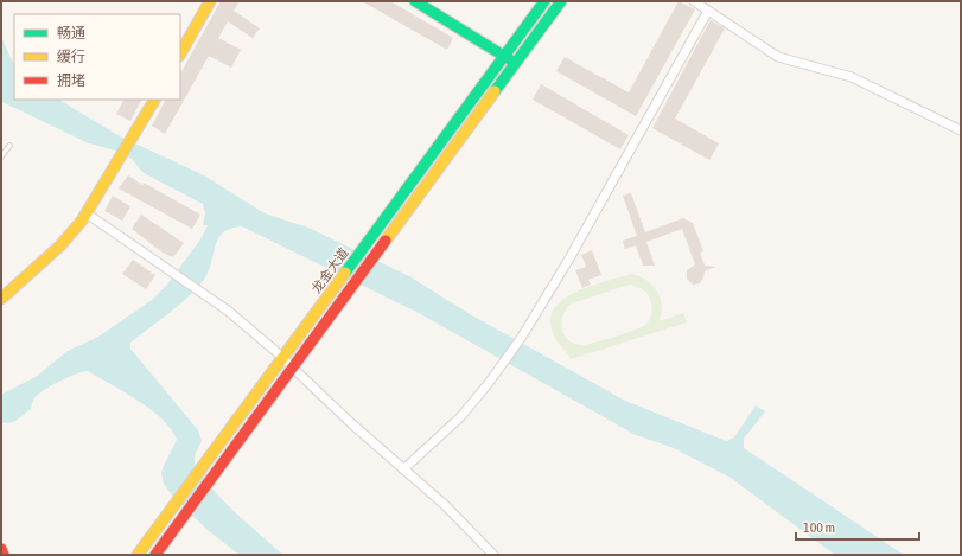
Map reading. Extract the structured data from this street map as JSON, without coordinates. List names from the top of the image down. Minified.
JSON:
{"streets":{"main road":["龙金大道"]},"legend":["畅通","缓行","拥堵"],"scale_bar":"100 m"}
